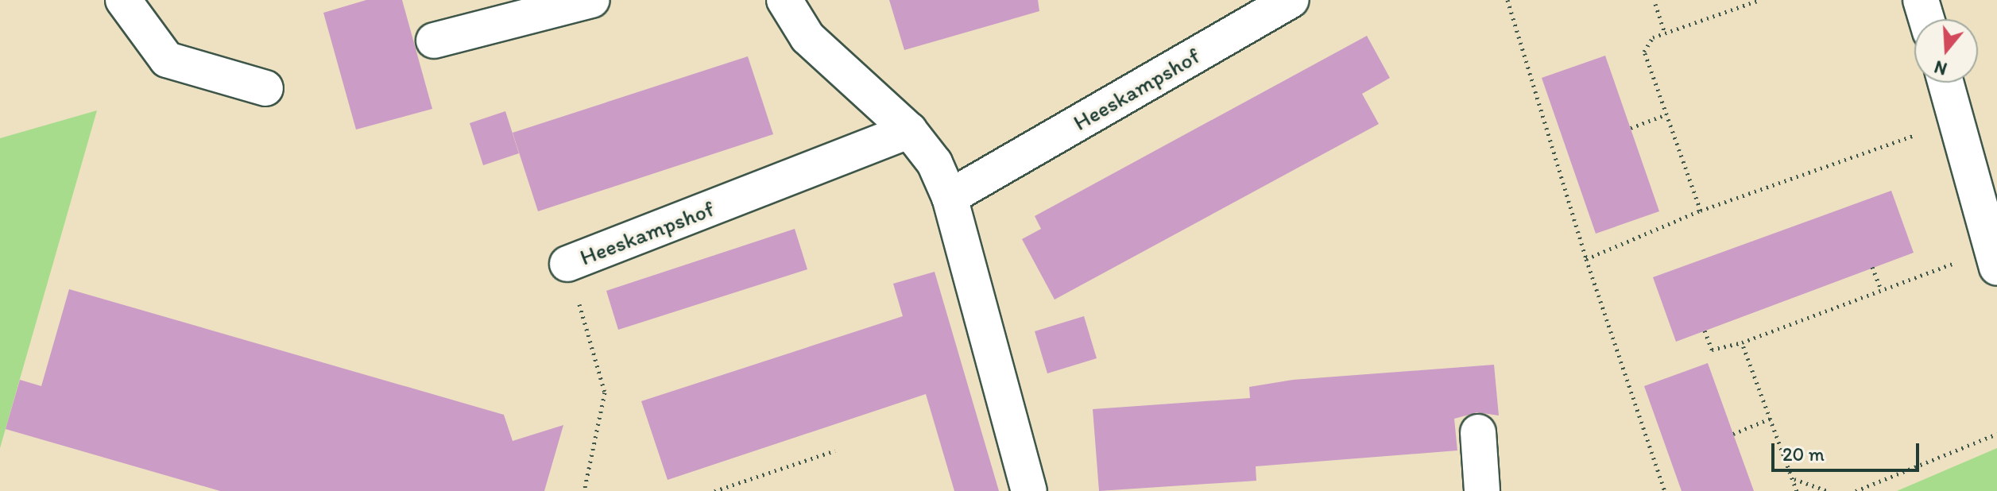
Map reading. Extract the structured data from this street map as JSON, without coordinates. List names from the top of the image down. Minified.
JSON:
{"streets":{"street":["Heeskampshof"]},"scale_bar":"20 m","north":"bottom"}
